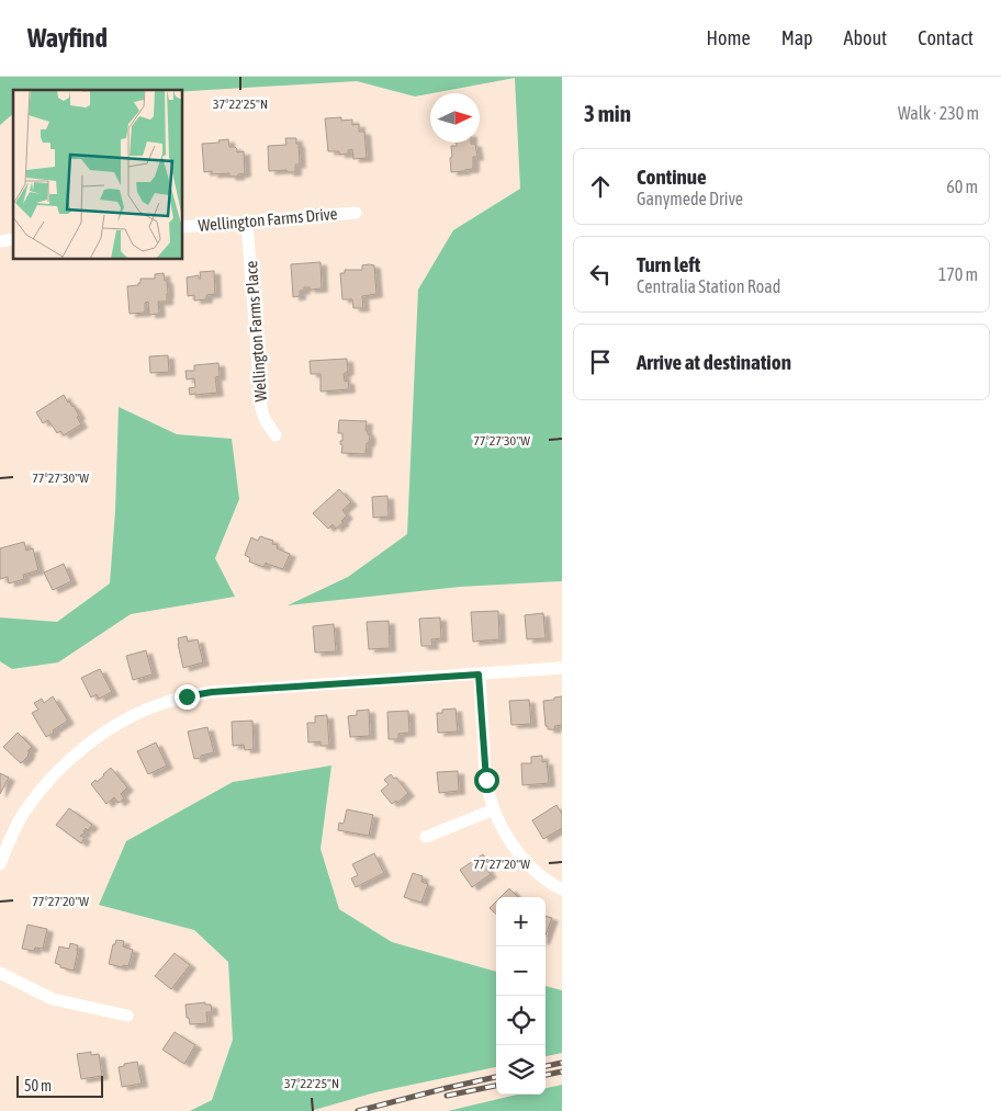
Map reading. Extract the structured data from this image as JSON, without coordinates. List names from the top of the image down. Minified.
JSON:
{"streets":{"street":["Wellington Farms Drive","Wellington Farms Place"]},"crossings":[["Wellington Farms Drive","Wellington Farms Place"]],"scale_bar":"50 m","north":"right","page":{"header":"Wayfind","nav":["Home","Map","About","Contact"],"heading":["3 min","Walk · 230 m"],"list":[["Continue","Ganymede Drive","60 m"],["Turn left","Centralia Station Road","170 m"],"Arrive at destination"],"map_buttons":["+","−"],"scale":"50 m"},"coordinates":["37°22'25\"N","77°27'30\"W","77°27'20\"W"]}
